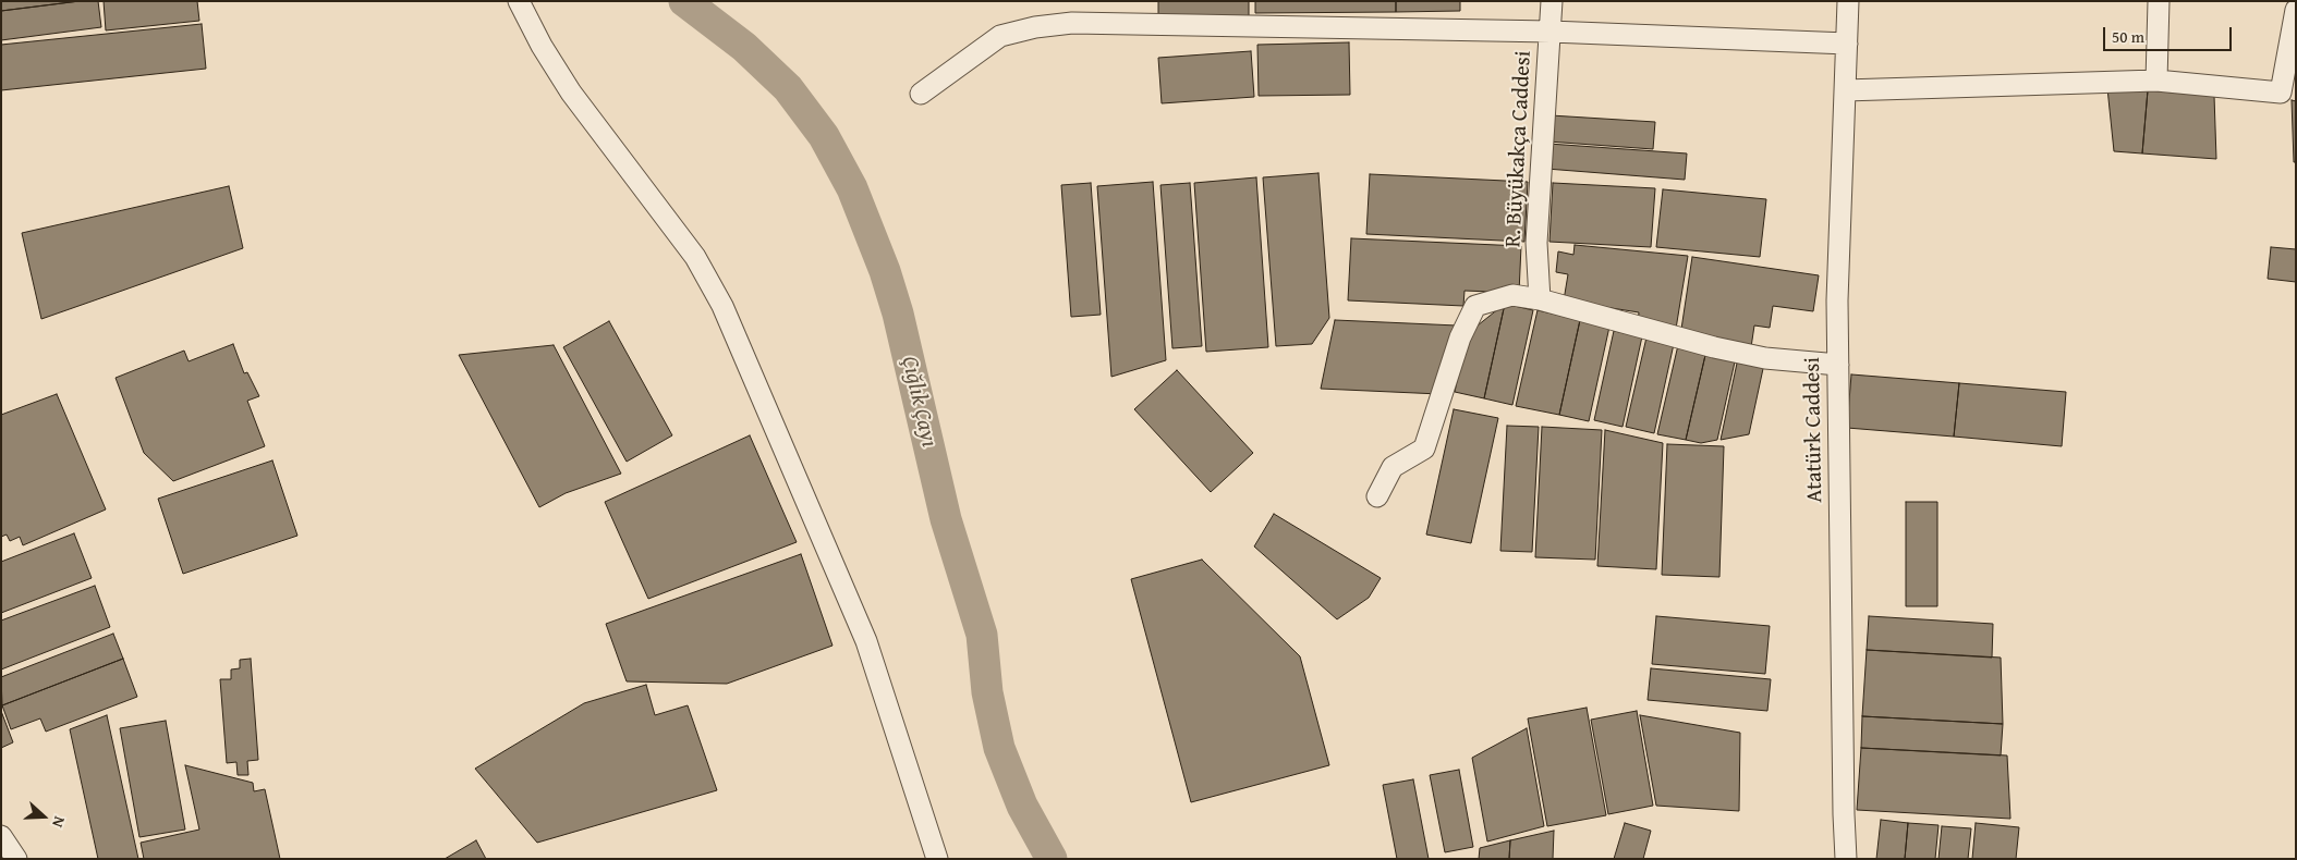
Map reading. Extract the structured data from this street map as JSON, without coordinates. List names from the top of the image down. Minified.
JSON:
{"streets":{"street":["R. Büyükakça Caddesi","Atatürk Caddesi"]},"water":["Çığlık Çayı"],"scale_bar":"50 m","north":"right"}
